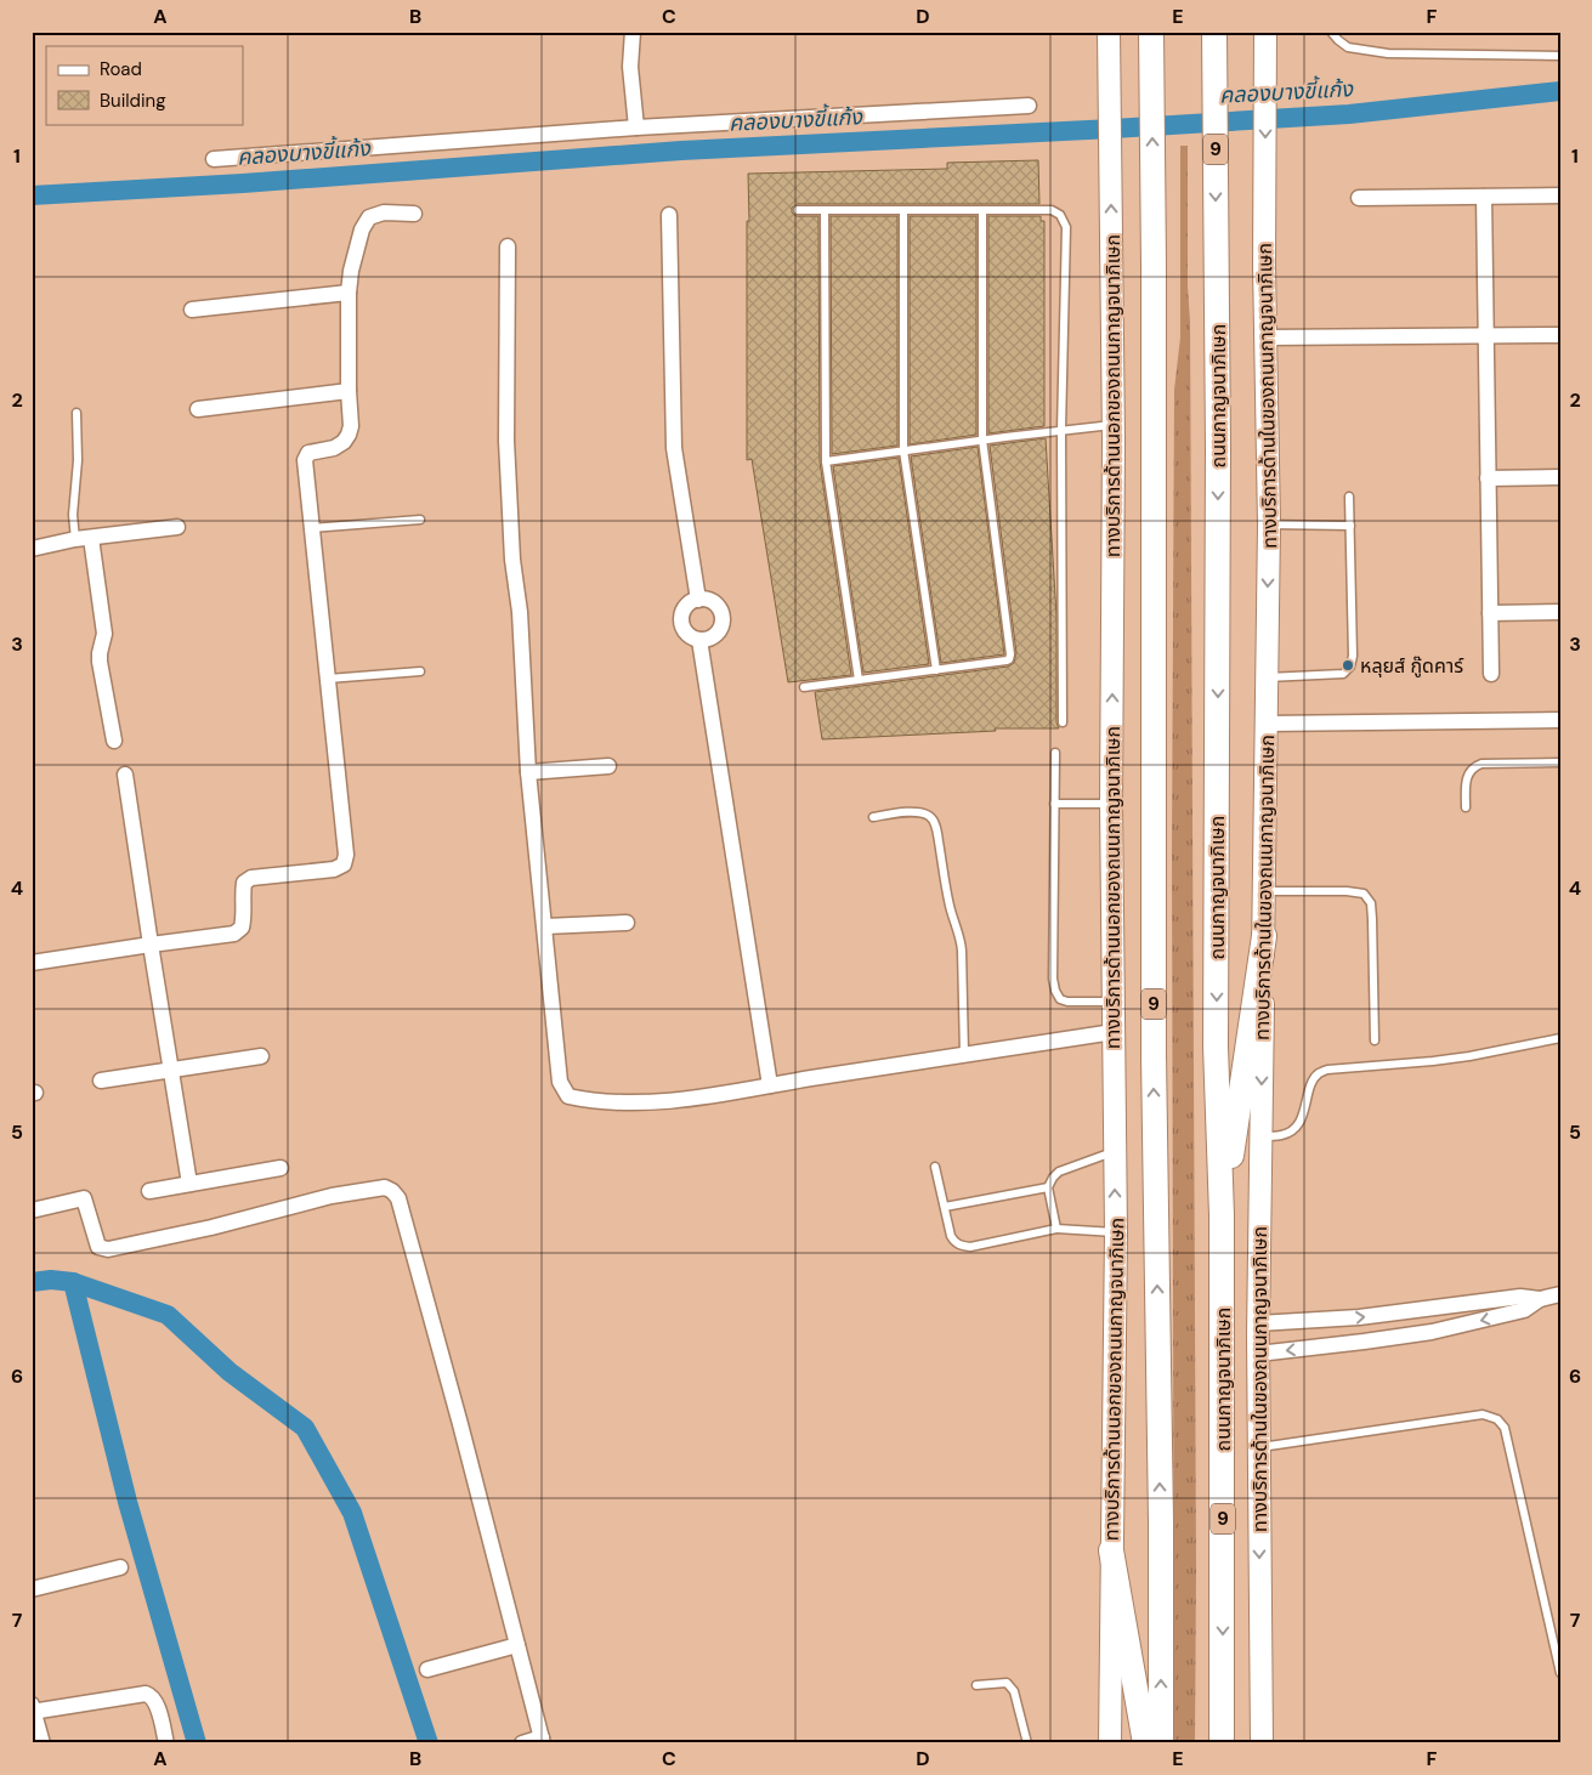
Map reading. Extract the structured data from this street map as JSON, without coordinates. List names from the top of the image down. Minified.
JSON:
{"streets":{"highway":["9","ถนนกาญจนาภิเษก"],"main road":["ทางบริการด้านนอกของถนนกาญจนาภิเษก","ทางบริการด้านในของถนนกาญจนาภิเษก"]},"one_way":["ทางบริการด้านนอกของถนนกาญจนาภิเษก","ทางบริการด้านในของถนนกาญจนาภิเษก"],"water":["คลองบางขี้แก้ง"],"places":["หลุยส์ กู๊ดคาร์"],"legend":["Road","Building"],"grid":{"columns":["A","B","C","D","E","F"],"rows":["1","2","3","4","5","6","7"]}}
